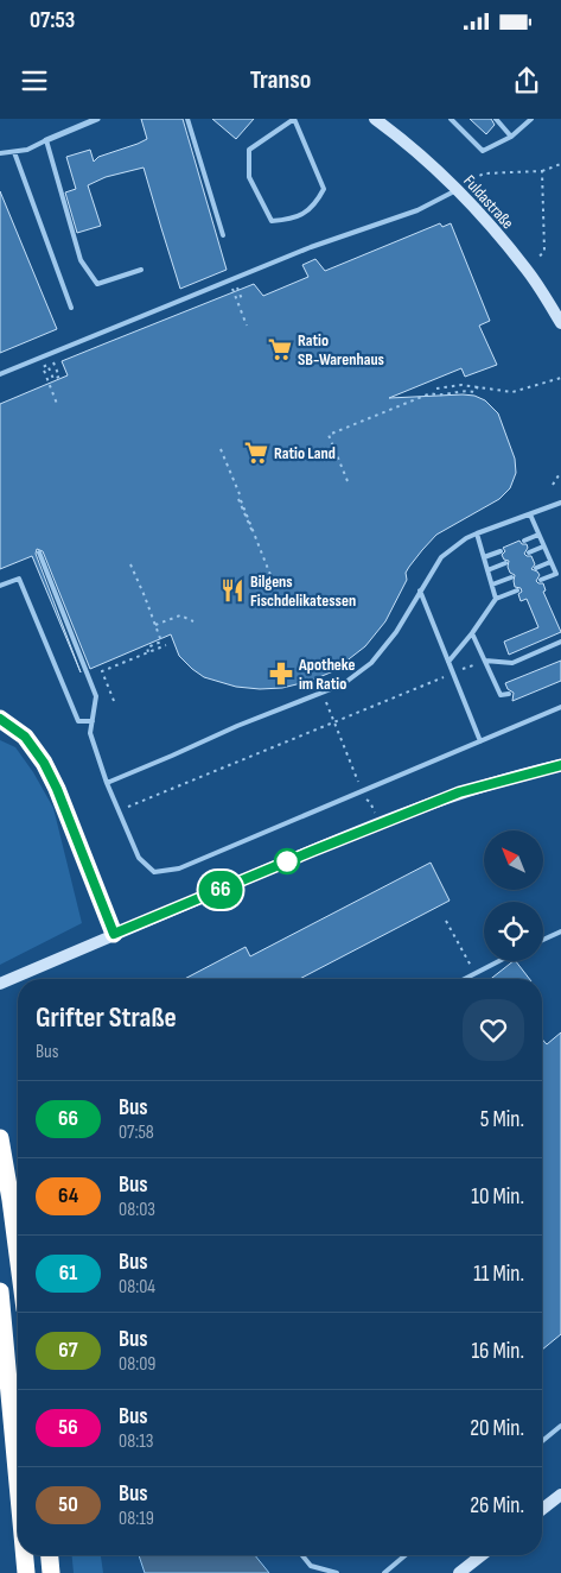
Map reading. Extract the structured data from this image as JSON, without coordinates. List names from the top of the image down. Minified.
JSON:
{"streets":{"main road":["Fuldastraße"]},"places":{"supermarket":["Ratio SB-Warenhaus","Ratio Land"],"restaurant":["Bilgens Fischdelikatessen"],"pharmacy":["Apotheke im Ratio"]},"lines":["bus line 66"],"north":"top left","page":{"status":"07:53","header":"Transo","on_map":"66","heading":["Grifter Straße","Bus"],"list":[{"mark":"66","name":"Bus","note":"07:58","value":"5 Min."},{"mark":"64","name":"Bus","note":"08:03","value":"10 Min."},{"mark":"61","name":"Bus","note":"08:04","value":"11 Min."},{"mark":"67","name":"Bus","note":"08:09","value":"16 Min."},{"mark":"56","name":"Bus","note":"08:13","value":"20 Min."},{"mark":"50","name":"Bus","note":"08:19","value":"26 Min."}]}}
